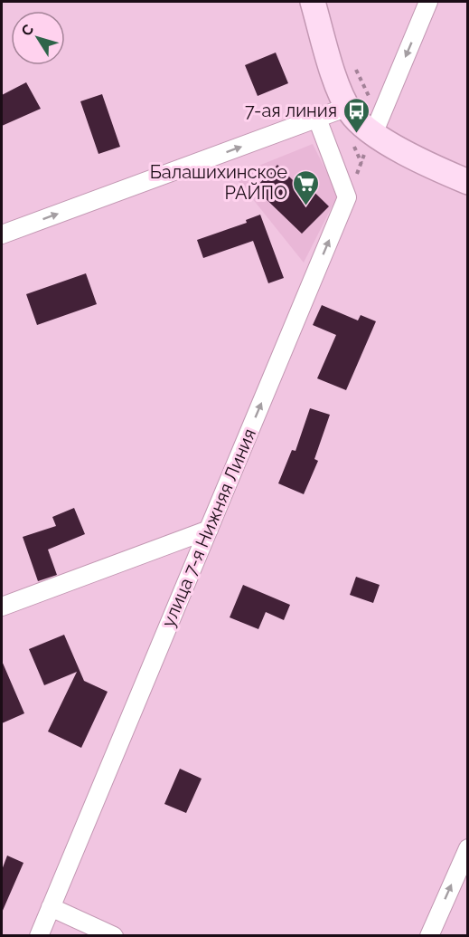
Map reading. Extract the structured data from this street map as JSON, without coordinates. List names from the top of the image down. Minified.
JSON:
{"streets":{"street":["улица 7-я Нижняя Линия"]},"one_way":["улица 7-я Нижняя Линия"],"places":{"bus stop":["7-ая линия"],"supermarket":["Балашихинское РАЙПО"]},"north":"top left"}
